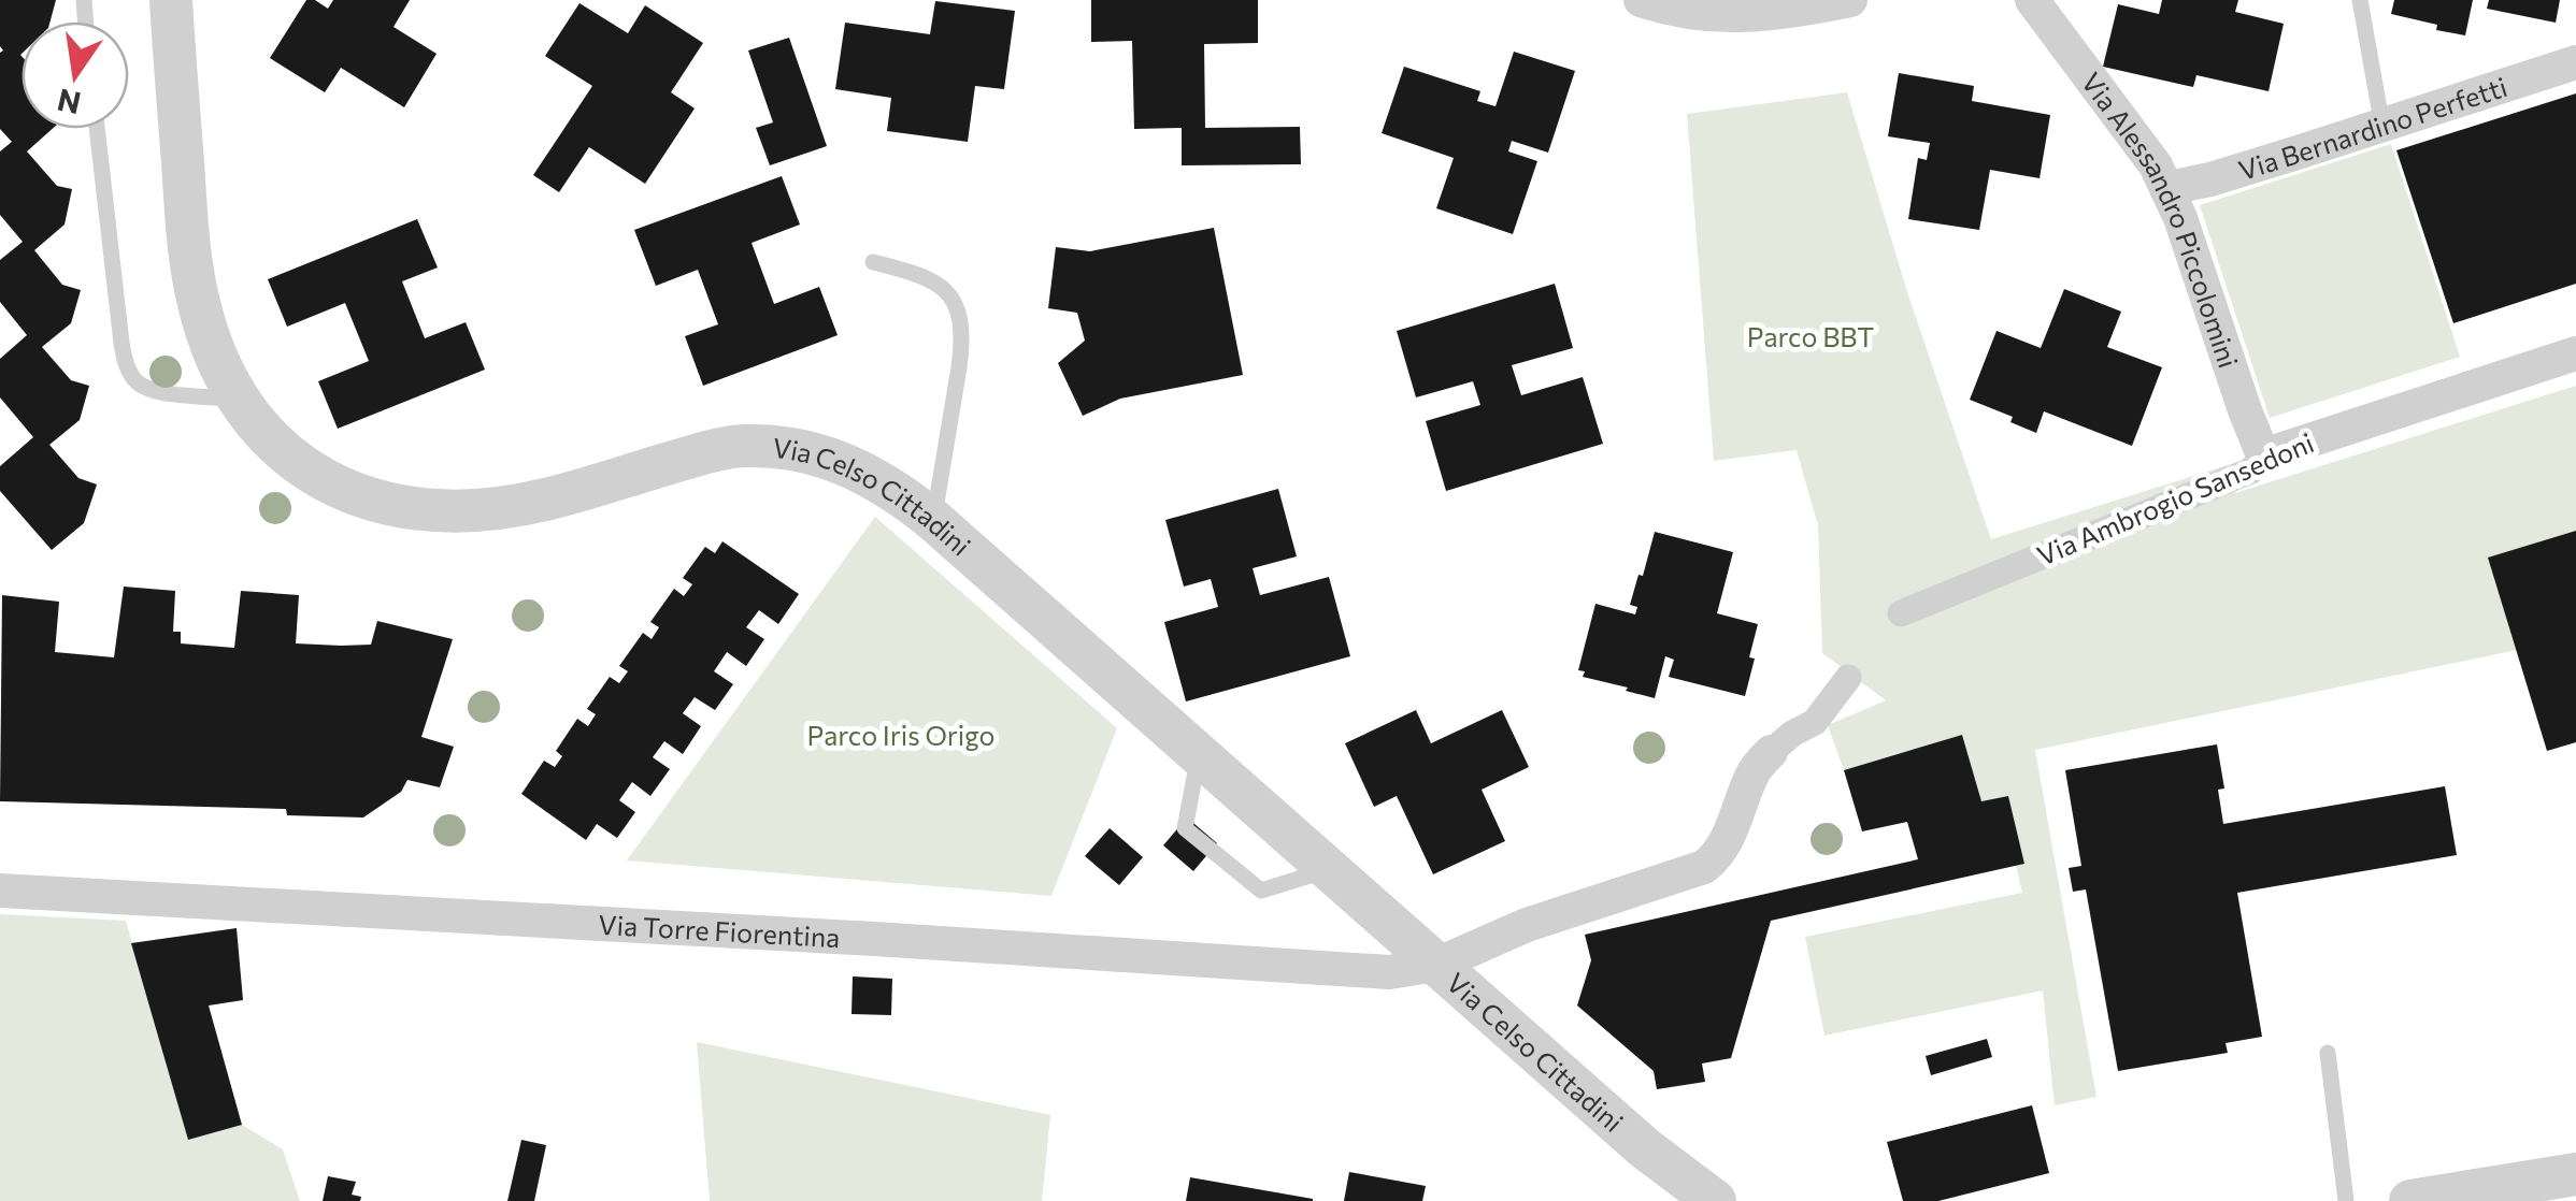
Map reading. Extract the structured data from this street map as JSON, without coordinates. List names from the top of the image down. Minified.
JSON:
{"streets":{"street":["Via Bernardino Perfetti","Via Alessandro Piccolomini","Via Ambrogio Sansedoni","Via Celso Cittadini","Via Torre Fiorentina"]},"crossings":[["Via Bernardino Perfetti","Via Alessandro Piccolomini"],["Via Alessandro Piccolomini","Via Ambrogio Sansedoni"],["Via Celso Cittadini","Via Torre Fiorentina"]],"parks":["Parco BBT","Parco Iris Origo"],"north":"bottom"}
